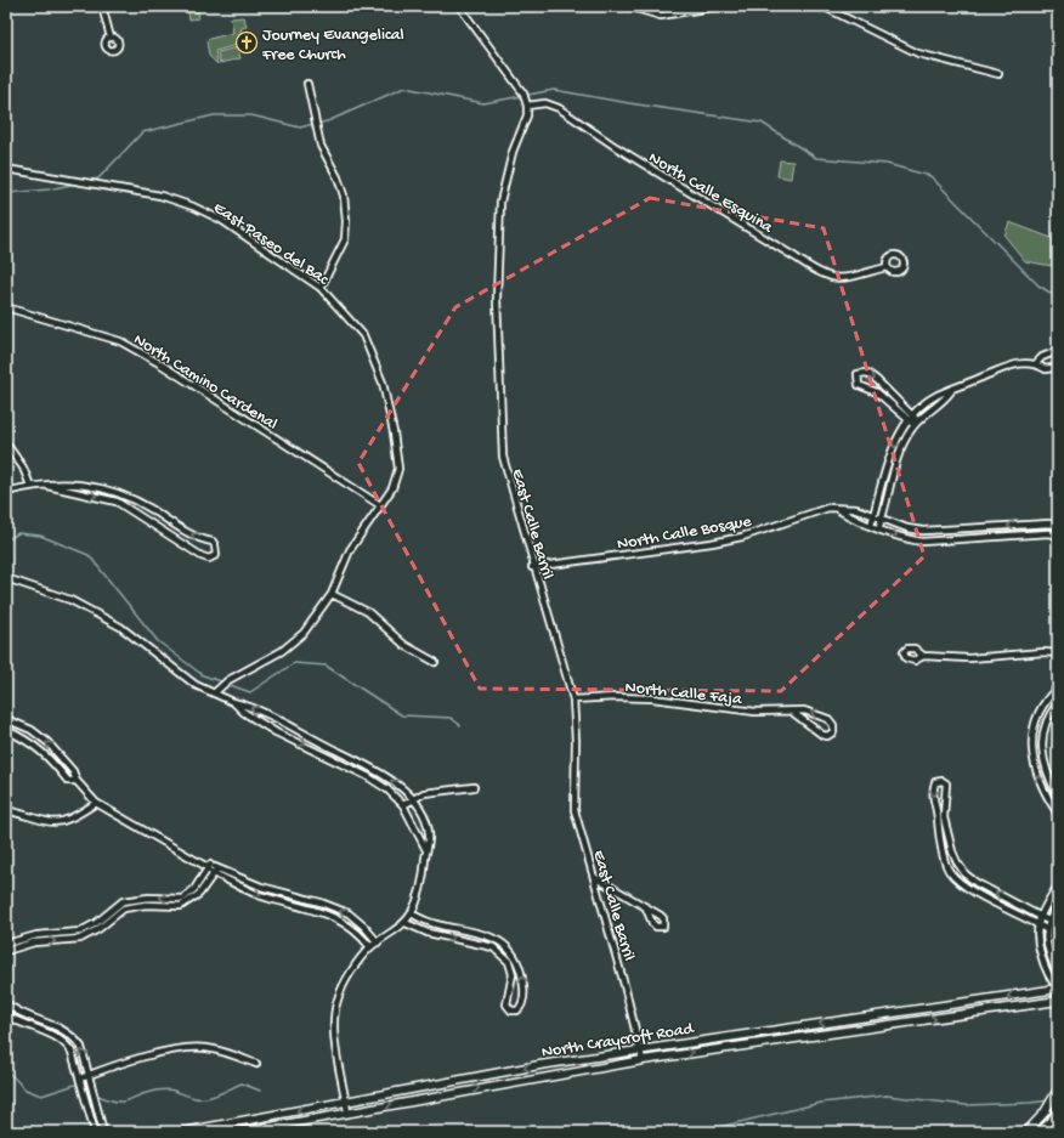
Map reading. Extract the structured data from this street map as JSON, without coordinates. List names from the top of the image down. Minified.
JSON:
{"streets":{"main road":["North Craycroft Road"],"street":["North Calle Esquina","East Paseo del Bac","North Camino Cardenal","East Calle Barril","North Calle Bosque","North Calle Faja"]},"crossings":[["North Calle Esquina","East Calle Barril"],["East Paseo del Bac","North Camino Cardenal"],["East Calle Barril","North Calle Bosque"],["East Calle Barril","North Calle Faja"],["East Calle Barril","North Craycroft Road"]],"places":{"church":["Journey Evangelical Free Church"]}}
